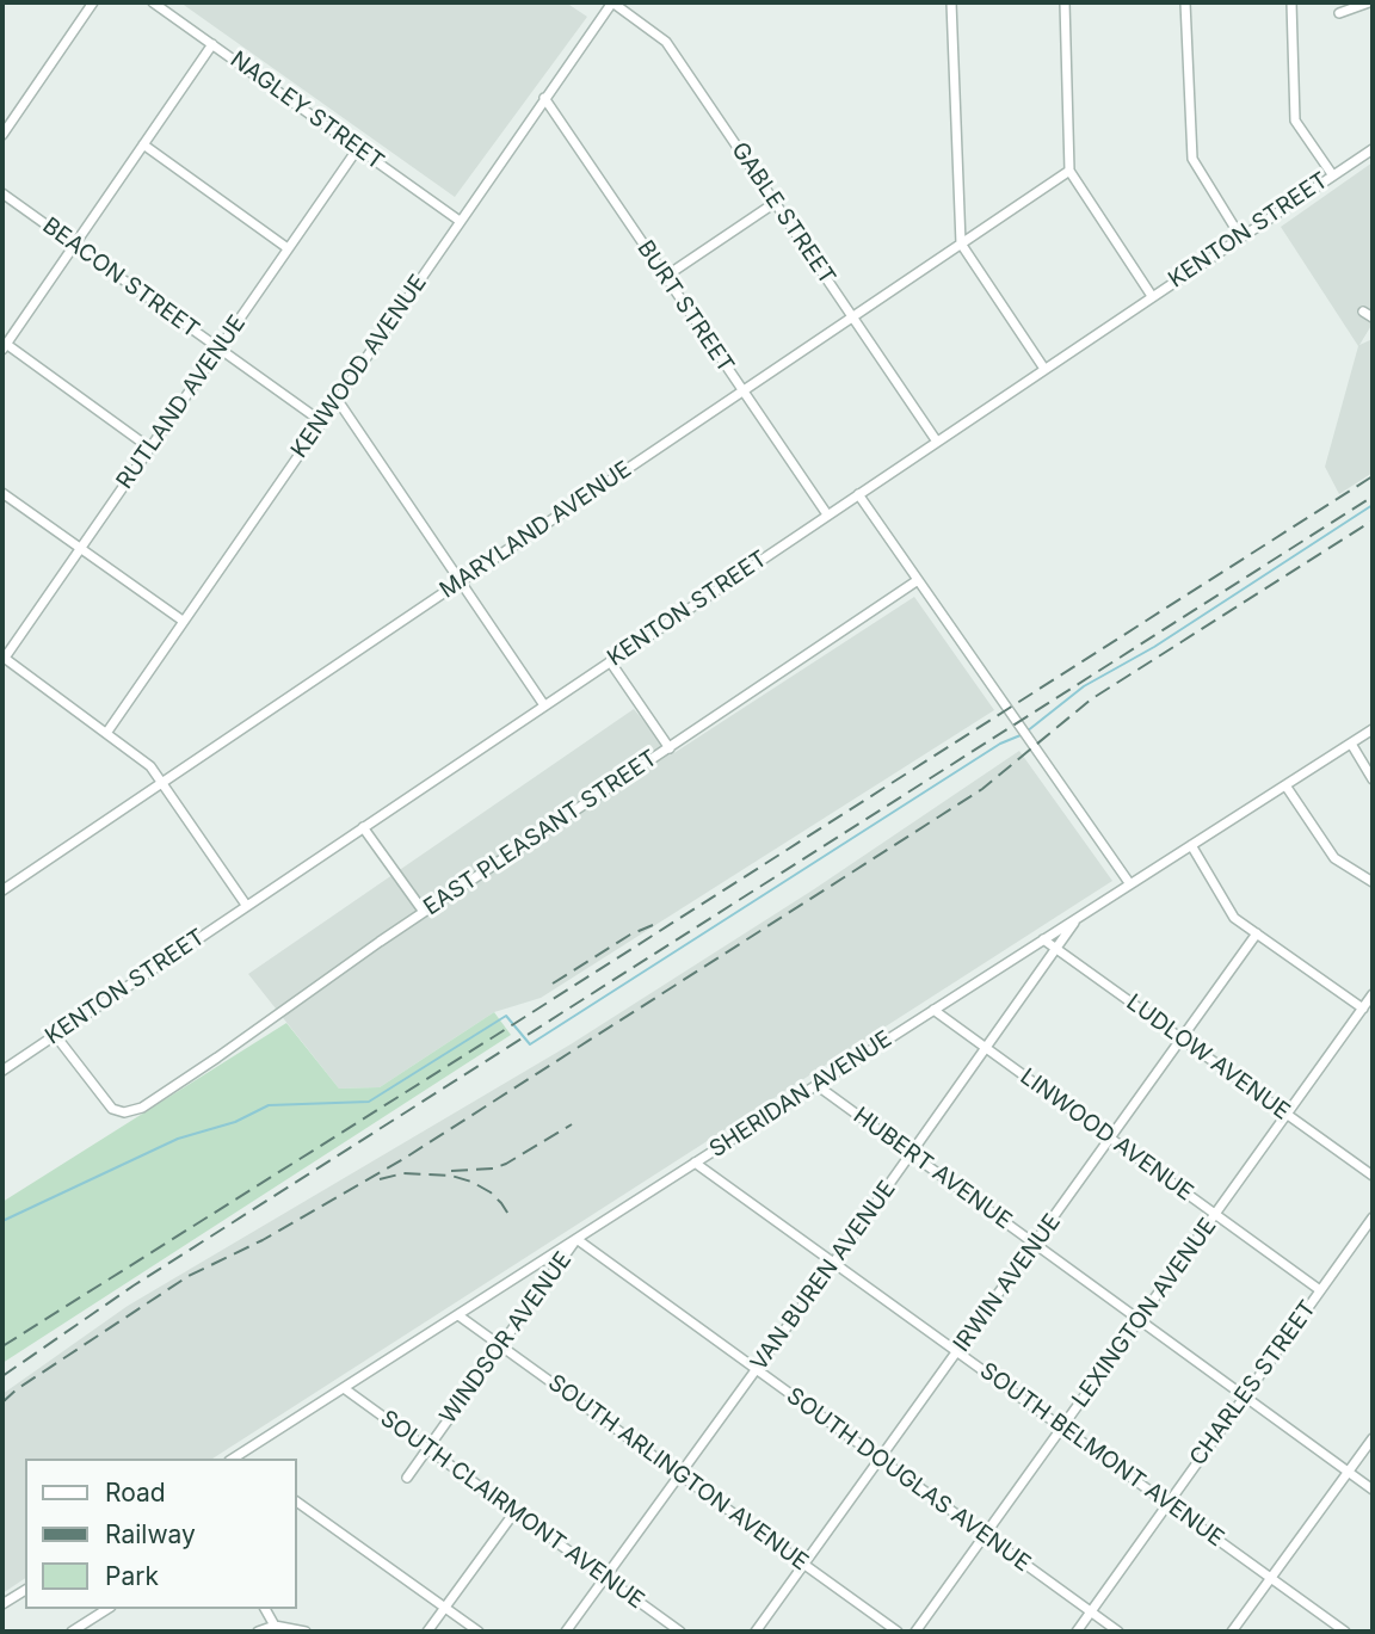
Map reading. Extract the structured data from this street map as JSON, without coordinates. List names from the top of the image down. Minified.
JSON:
{"streets":{"street":["NAGLEY STREET","GABLE STREET","KENTON STREET","BEACON STREET","BURT STREET","KENWOOD AVENUE","RUTLAND AVENUE","MARYLAND AVENUE","EAST PLEASANT STREET","LUDLOW AVENUE","SHERIDAN AVENUE","LINWOOD AVENUE","HUBERT AVENUE","VAN BUREN AVENUE","IRWIN AVENUE","LEXINGTON AVENUE","WINDSOR AVENUE","CHARLES STREET","SOUTH BELMONT AVENUE","SOUTH ARLINGTON AVENUE","SOUTH DOUGLAS AVENUE","SOUTH CLAIRMONT AVENUE"]},"crossings":[["NAGLEY STREET","KENWOOD AVENUE"],["NAGLEY STREET","RUTLAND AVENUE"],["GABLE STREET","KENTON STREET"],["GABLE STREET","KENWOOD AVENUE"],["GABLE STREET","MARYLAND AVENUE"],["KENTON STREET","BURT STREET"],["KENTON STREET","EAST PLEASANT STREET"],["BEACON STREET","KENWOOD AVENUE"],["BEACON STREET","RUTLAND AVENUE"],["BURT STREET","KENWOOD AVENUE"],["BURT STREET","MARYLAND AVENUE"],["LUDLOW AVENUE","SHERIDAN AVENUE"],["LUDLOW AVENUE","VAN BUREN AVENUE"],["LUDLOW AVENUE","IRWIN AVENUE"],["LUDLOW AVENUE","LEXINGTON AVENUE"],["SHERIDAN AVENUE","LINWOOD AVENUE"],["SHERIDAN AVENUE","HUBERT AVENUE"],["SHERIDAN AVENUE","VAN BUREN AVENUE"],["SHERIDAN AVENUE","WINDSOR AVENUE"],["SHERIDAN AVENUE","SOUTH BELMONT AVENUE"],["SHERIDAN AVENUE","SOUTH ARLINGTON AVENUE"],["SHERIDAN AVENUE","SOUTH DOUGLAS AVENUE"],["SHERIDAN AVENUE","SOUTH CLAIRMONT AVENUE"],["LINWOOD AVENUE","VAN BUREN AVENUE"],["LINWOOD AVENUE","IRWIN AVENUE"],["LINWOOD AVENUE","LEXINGTON AVENUE"],["LINWOOD AVENUE","CHARLES STREET"],["HUBERT AVENUE","VAN BUREN AVENUE"],["HUBERT AVENUE","IRWIN AVENUE"],["HUBERT AVENUE","LEXINGTON AVENUE"],["HUBERT AVENUE","CHARLES STREET"],["VAN BUREN AVENUE","SOUTH BELMONT AVENUE"],["VAN BUREN AVENUE","SOUTH ARLINGTON AVENUE"],["VAN BUREN AVENUE","SOUTH DOUGLAS AVENUE"],["VAN BUREN AVENUE","SOUTH CLAIRMONT AVENUE"],["IRWIN AVENUE","SOUTH BELMONT AVENUE"],["IRWIN AVENUE","SOUTH ARLINGTON AVENUE"],["IRWIN AVENUE","SOUTH DOUGLAS AVENUE"],["LEXINGTON AVENUE","SOUTH BELMONT AVENUE"],["LEXINGTON AVENUE","SOUTH DOUGLAS AVENUE"],["WINDSOR AVENUE","SOUTH ARLINGTON AVENUE"],["WINDSOR AVENUE","SOUTH DOUGLAS AVENUE"],["WINDSOR AVENUE","SOUTH CLAIRMONT AVENUE"],["CHARLES STREET","SOUTH BELMONT AVENUE"],["CHARLES STREET","SOUTH DOUGLAS AVENUE"]],"legend":["Road","Railway","Park"]}
